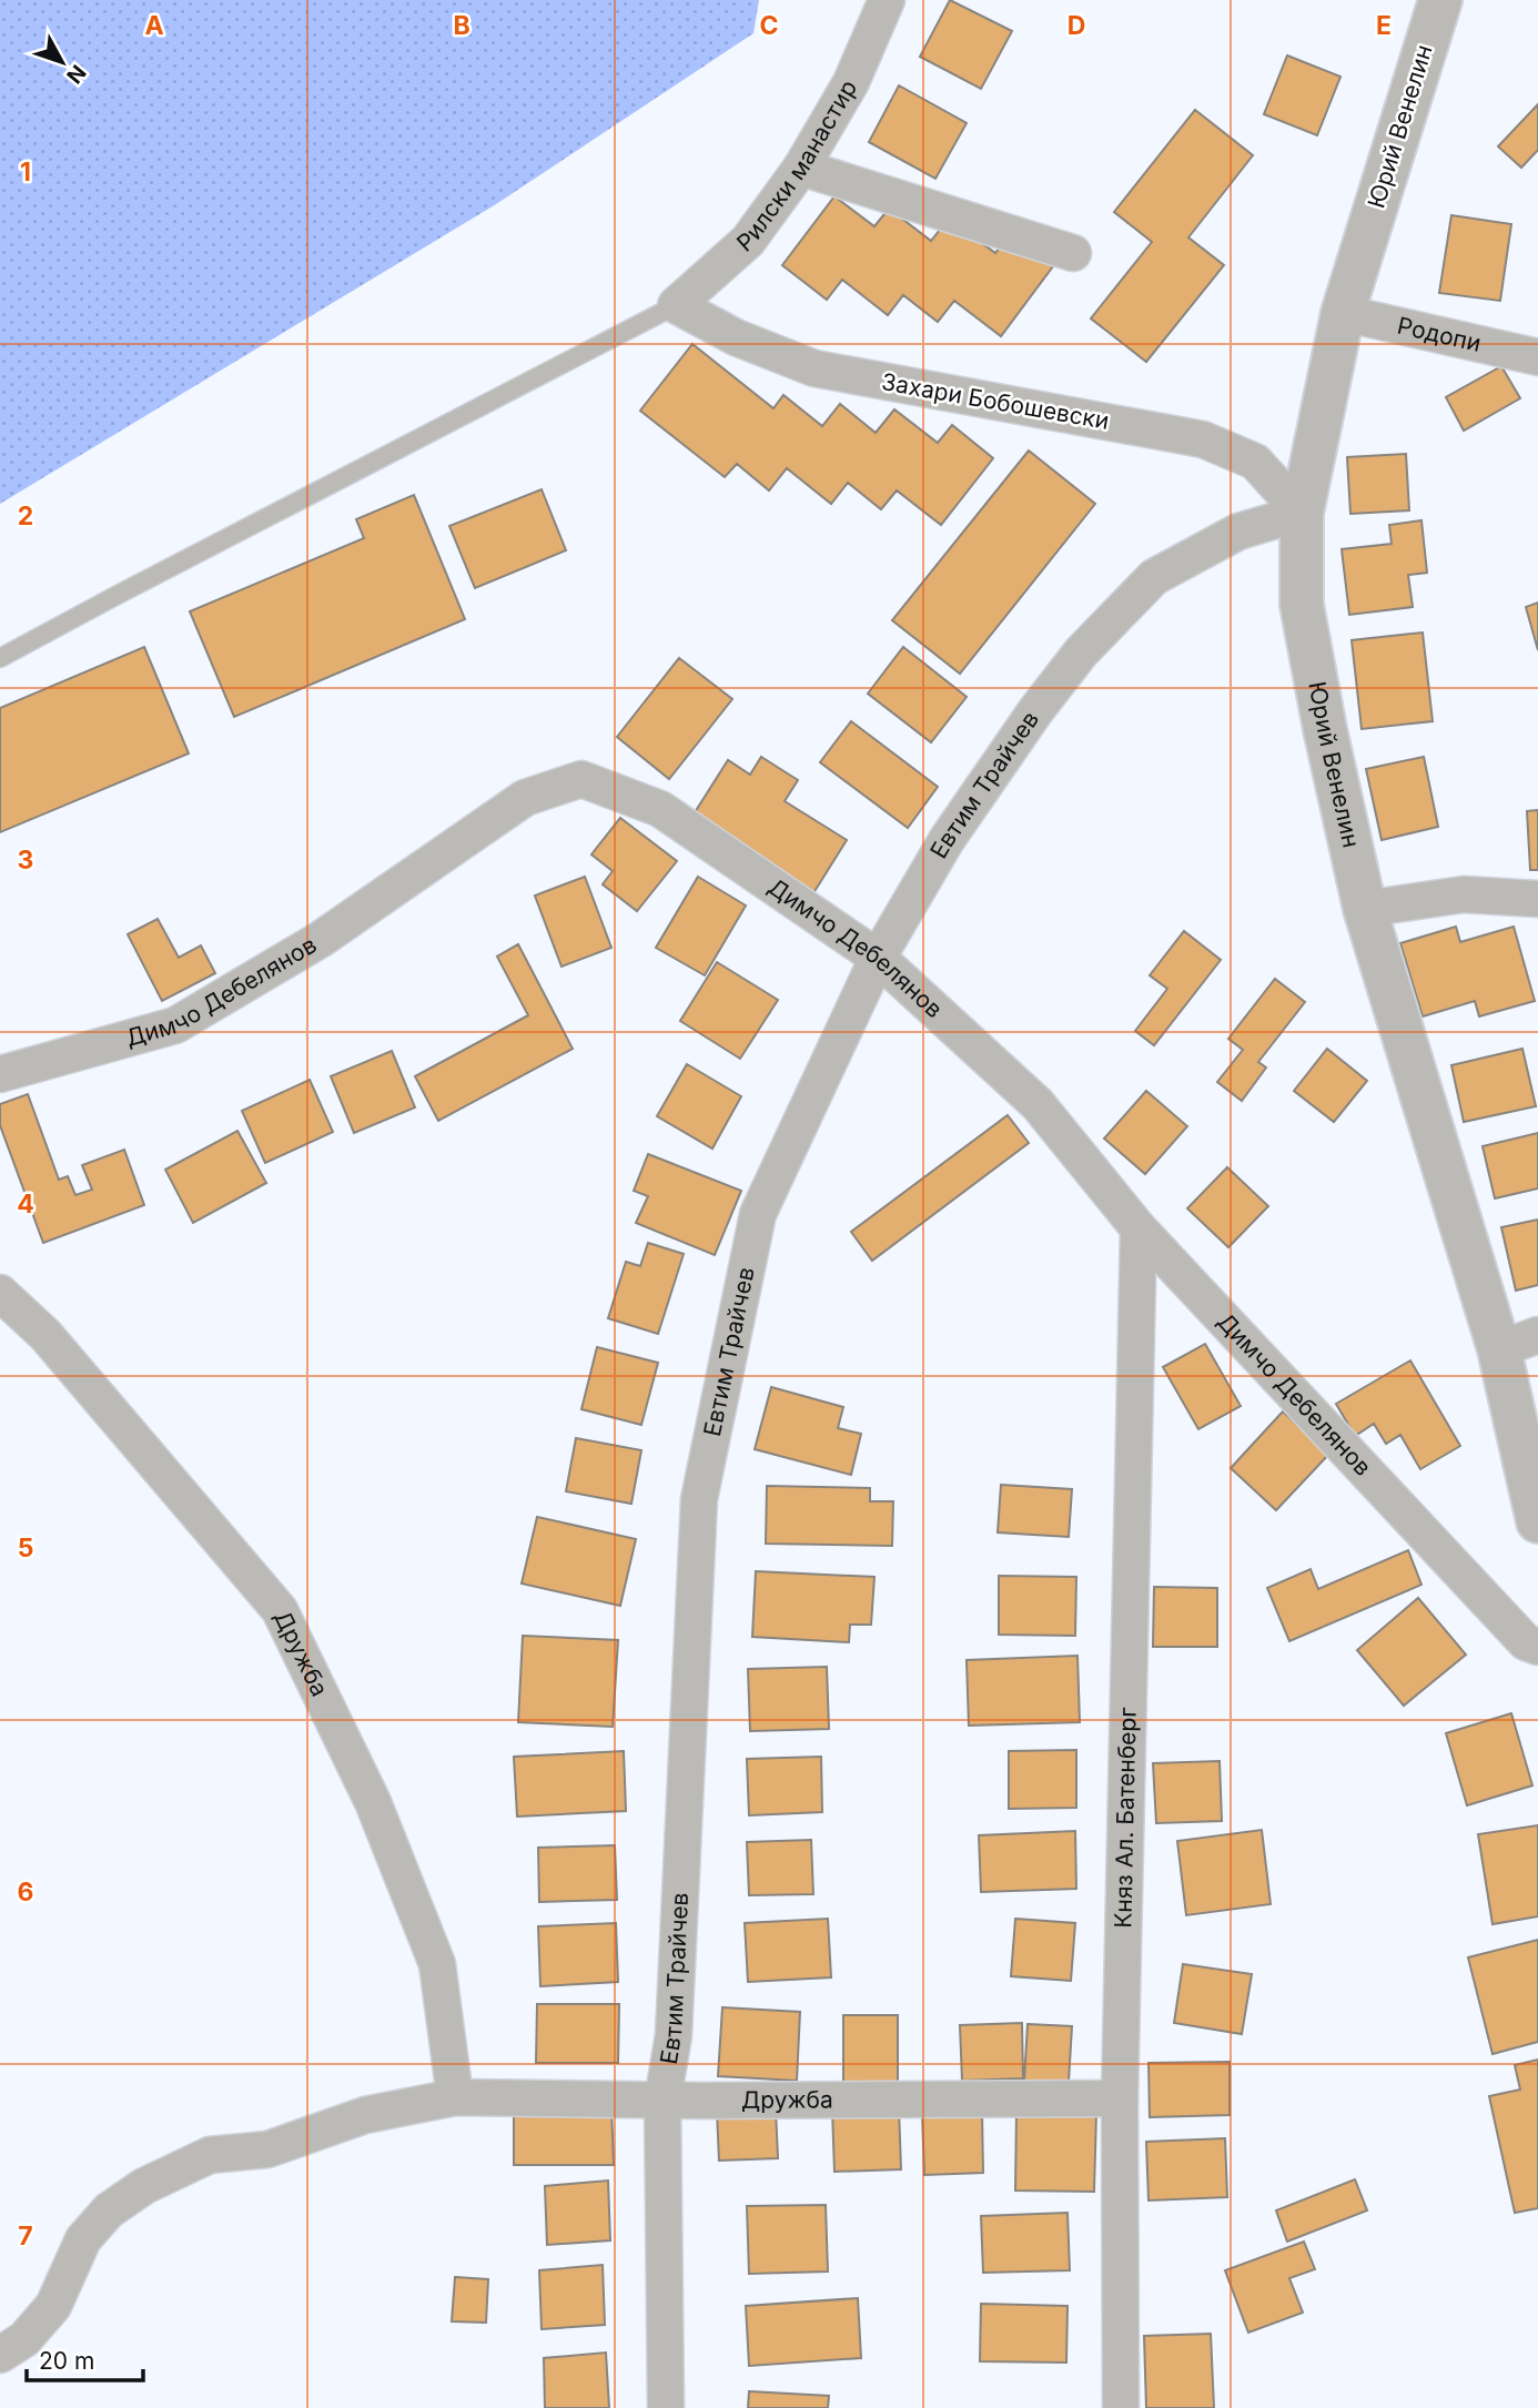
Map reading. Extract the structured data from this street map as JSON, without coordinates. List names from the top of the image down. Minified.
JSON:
{"streets":{"street":["Юрий Венелин","Рилски манастир","Родопи","Захари Бобошевски","Евтим Трайчев","Димчо Дебелянов","Дружба","Княз Ал. Батенберг"]},"crossings":[["Юрий Венелин","Родопи"],["Юрий Венелин","Захари Бобошевски"],["Юрий Венелин","Евтим Трайчев"],["Рилски манастир","Захари Бобошевски"],["Захари Бобошевски","Евтим Трайчев"],["Евтим Трайчев","Димчо Дебелянов"],["Евтим Трайчев","Дружба"],["Димчо Дебелянов","Княз Ал. Батенберг"],["Дружба","Княз Ал. Батенберг"]],"scale_bar":"20 m","north":"bottom right","grid":{"columns":["A","B","C","D","E"],"rows":["1","2","3","4","5","6","7"]}}
